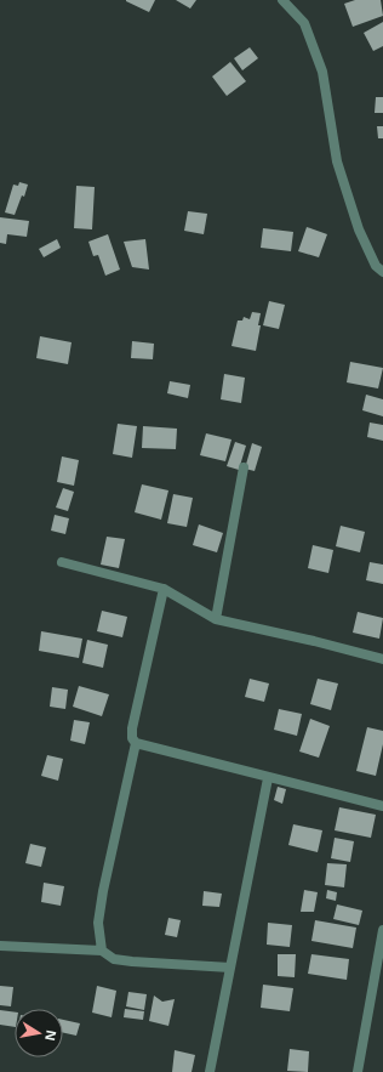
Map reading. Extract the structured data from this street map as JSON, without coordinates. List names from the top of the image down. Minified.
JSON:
{"north":"right"}
